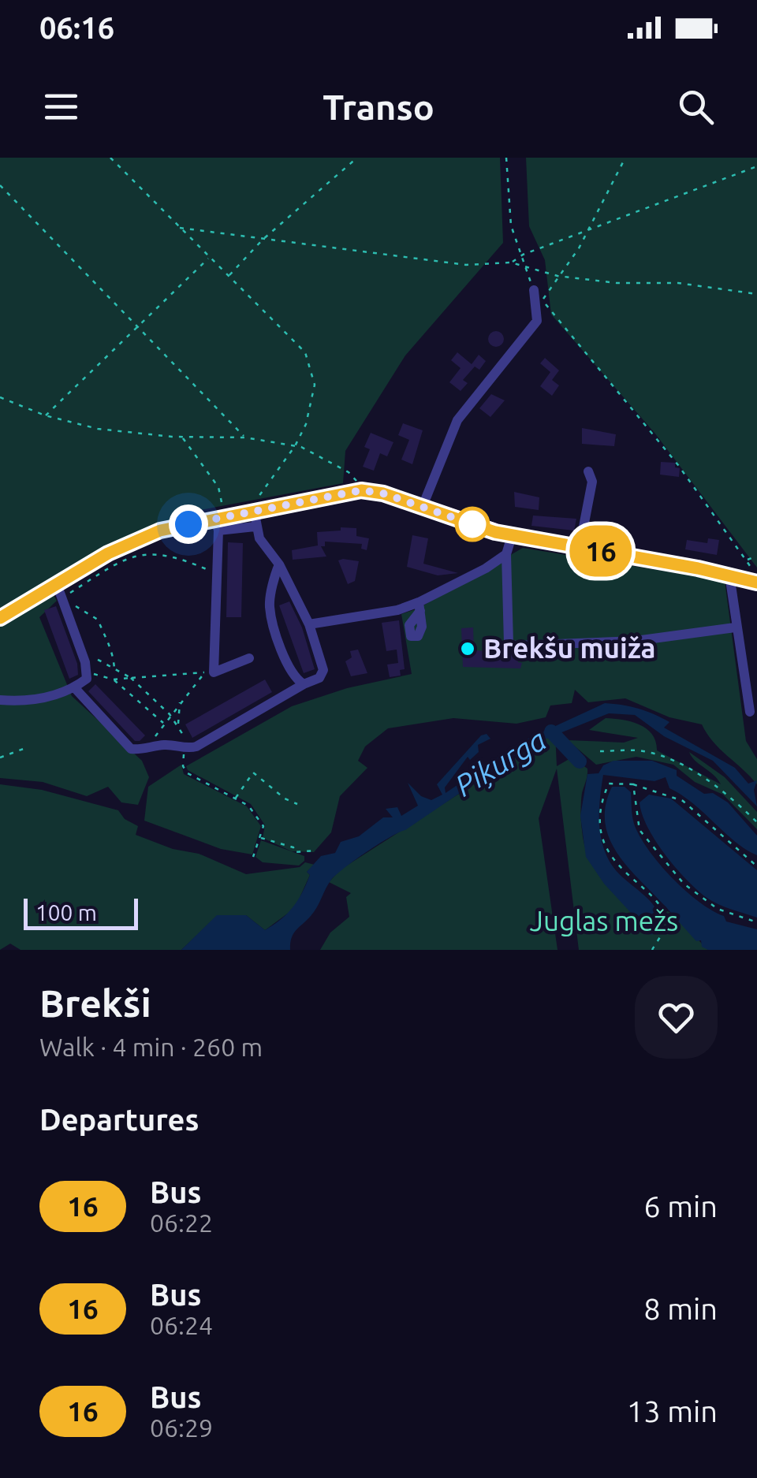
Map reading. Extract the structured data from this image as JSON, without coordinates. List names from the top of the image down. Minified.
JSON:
{"water":["Piķurga"],"parks":["Juglas mežs"],"places":["Brekšu muiža"],"lines":["bus line 16"],"scale_bar":"100 m","page":{"status":"06:16","header":"Transo","on_map":"16","scale":"100 m","heading":[["Brekši","Walk · 4 min · 260 m"],"Departures"],"list":[{"mark":"16","name":"Bus","note":"06:22","value":"6 min"},{"mark":"16","name":"Bus","note":"06:24","value":"8 min"},{"mark":"16","name":"Bus","note":"06:29","value":"13 min"}]}}
